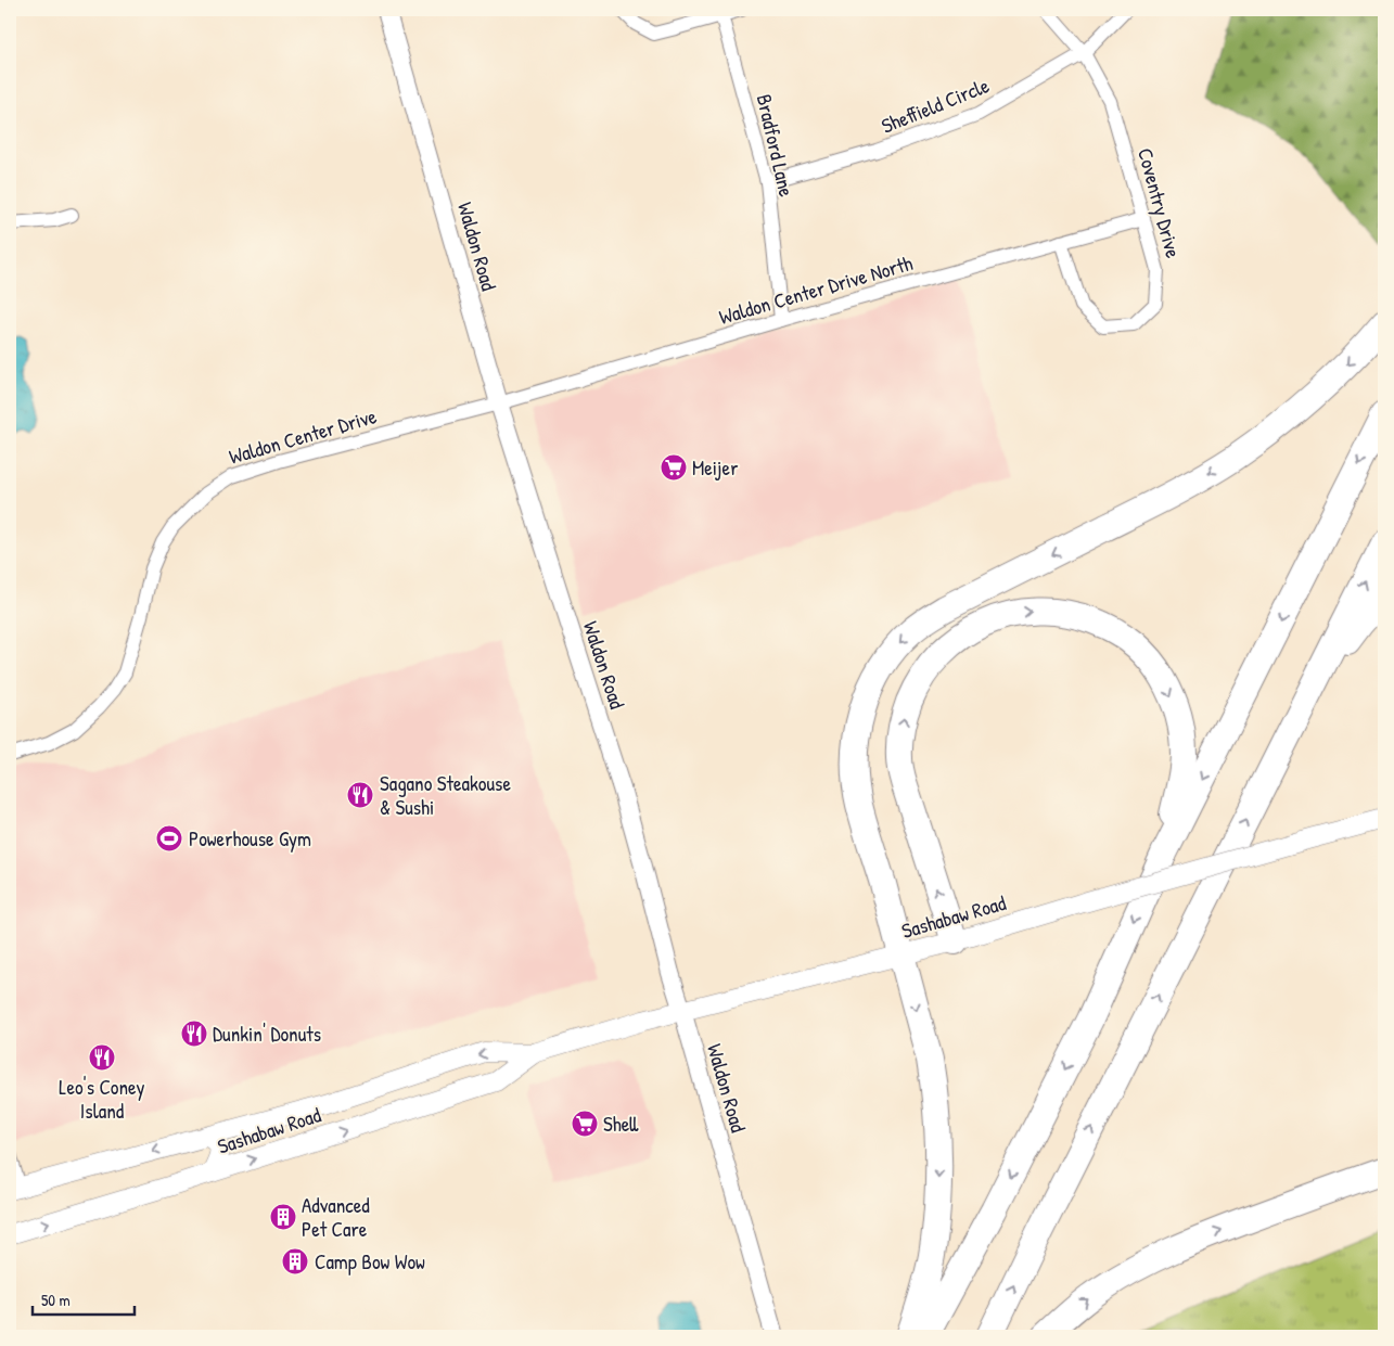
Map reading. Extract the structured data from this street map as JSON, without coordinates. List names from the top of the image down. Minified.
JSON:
{"streets":{"main road":["Sashabaw Road"],"street":["Sheffield Circle","Bradford Lane","Coventry Drive","Waldon Road","Waldon Center Drive North","Waldon Center Drive"]},"crossings":[["Sheffield Circle","Bradford Lane"],["Sheffield Circle","Coventry Drive"],["Bradford Lane","Waldon Center Drive North"],["Coventry Drive","Waldon Center Drive North"],["Waldon Road","Waldon Center Drive North"],["Waldon Road","Waldon Center Drive"],["Waldon Road","Sashabaw Road"],["Waldon Center Drive North","Waldon Center Drive"]],"places":{"supermarket":["Meijer","Shell"],"restaurant":["Sagano Steakouse & Sushi","Dunkin' Donuts","Leo's Coney Island"],"sports":["Powerhouse Gym"],"building":["Advanced Pet Care","Camp Bow Wow"]},"scale_bar":"50 m"}
